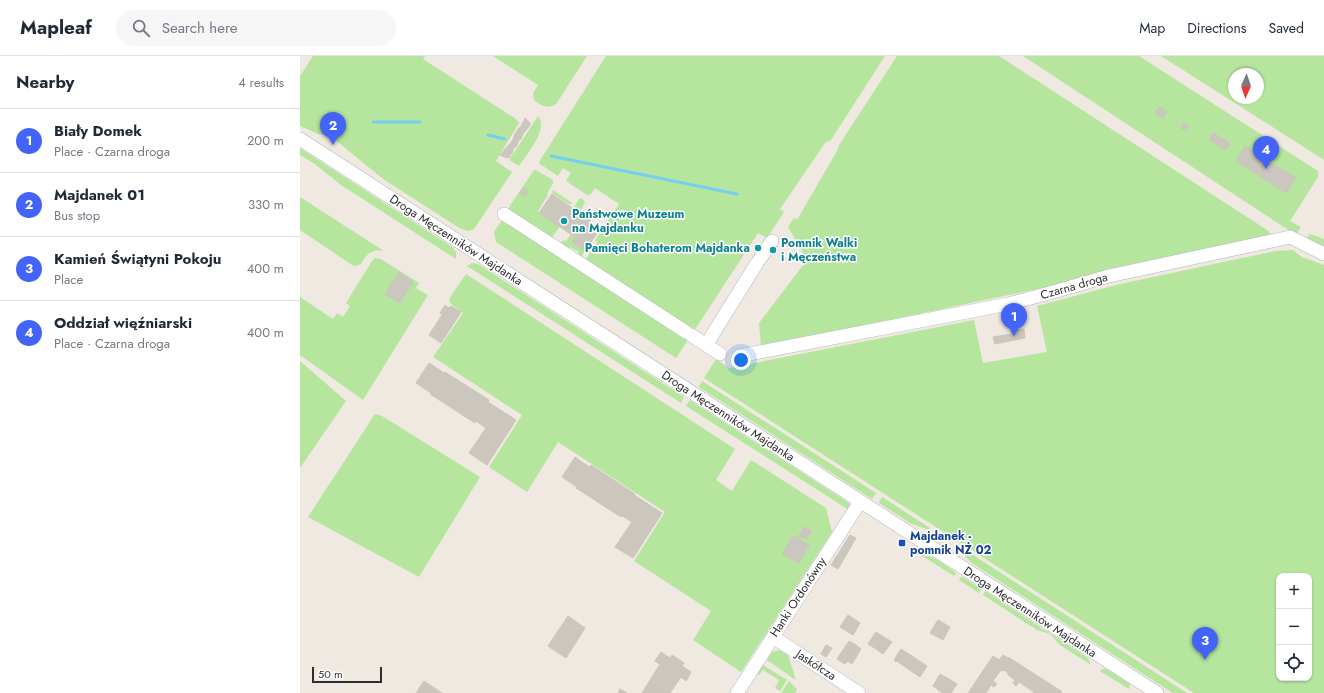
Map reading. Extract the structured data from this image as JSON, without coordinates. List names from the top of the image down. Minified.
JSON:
{"streets":{"street":["Droga Męczenników Majdanka","Czarna droga","Hanki Ordonówny","Jaskółcza"]},"crossings":[["Droga Męczenników Majdanka","Hanki Ordonówny"],["Hanki Ordonówny","Jaskółcza"]],"places":{"other":["Państwowe Muzeum na Majdanku","Pamięci Bohaterom Majdanka","Pomnik Walki i Męczeństwa"],"transit":["Majdanek - pomnik NŻ 02"]},"scale_bar":"50 m","north":"bottom","page":{"header":"Mapleaf","search":"Search here","nav":["Map","Directions","Saved"],"heading":["Nearby","4 results"],"list":[{"mark":"1","name":"Biały Domek","note":"Place · Czarna droga","value":"200 m"},{"mark":"2","name":"Majdanek 01","note":"Bus stop","value":"330 m"},{"mark":"3","name":"Kamień Świątyni Pokoju","note":"Place","value":"400 m"},{"mark":"4","name":"Oddział więźniarski","note":"Place · Czarna droga","value":"400 m"}],"pins":["2","4","1","3"],"map_buttons":["+","−"],"scale":"50 m"}}
